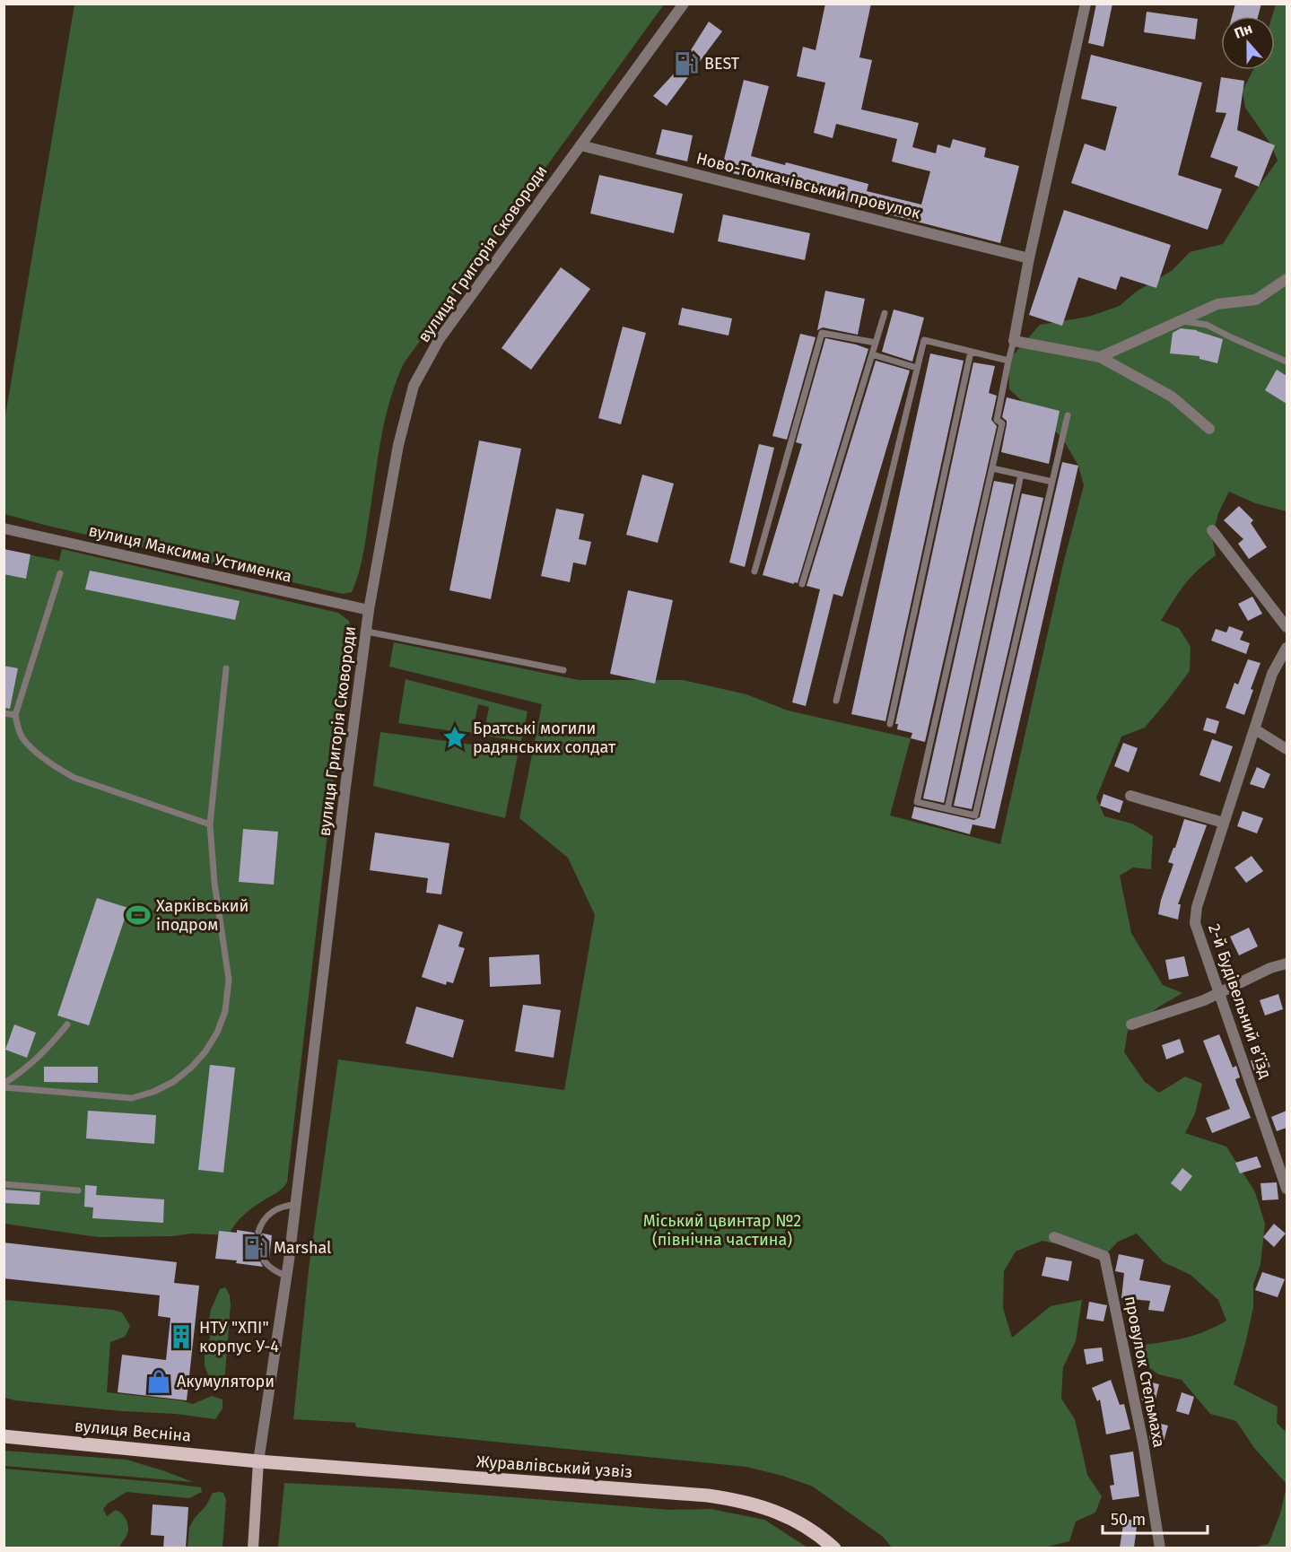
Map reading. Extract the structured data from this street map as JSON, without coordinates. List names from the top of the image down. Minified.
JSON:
{"streets":{"main road":["вулиця Григорія Сковороди","вулиця Весніна","Журавлівський узвіз"],"street":["Ново-Толкачівський провулок","вулиця Максима Устименка","2-й Будівельний в’їзд","провулок Стельмаха"]},"crossings":[["Ново-Толкачівський провулок","вулиця Григорія Сковороди"],["вулиця Григорія Сковороди","вулиця Максима Устименка"],["вулиця Григорія Сковороди","вулиця Весніна"],["вулиця Григорія Сковороди","Журавлівський узвіз"],["вулиця Весніна","Журавлівський узвіз"]],"parks":["Міський цвинтар №2 (північна частина)"],"places":{"fuel station":["BEST","Marshal"],"place":["Братські могили радянських солдат"],"sports":["Харківський іподром"],"building":["НТУ \"ХПІ\" корпус У-4"],"shop":["Акумулятори"]},"scale_bar":"50 m","north":"top"}
